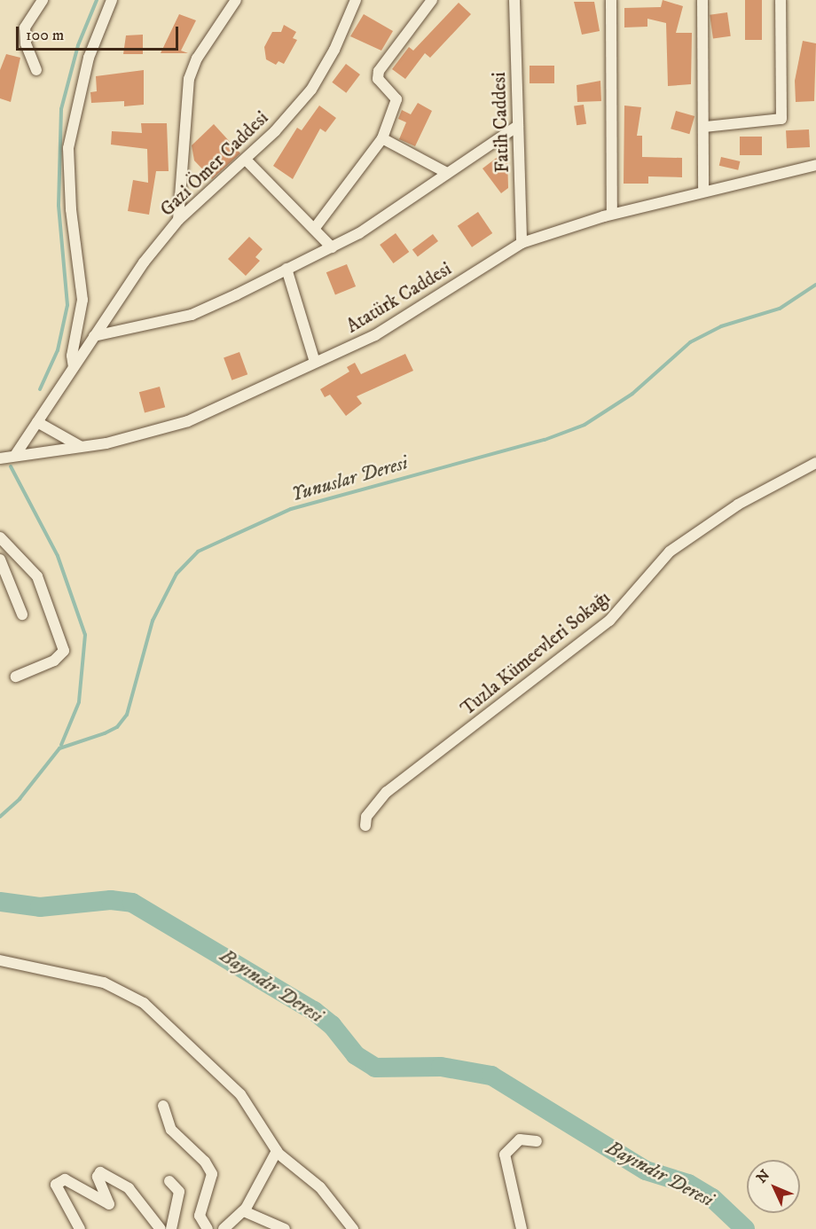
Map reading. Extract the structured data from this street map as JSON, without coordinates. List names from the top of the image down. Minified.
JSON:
{"streets":{"street":["Fatih Caddesi","Gazi Ömer Caddesi","Atatürk Caddesi","Tuzla Kümeevleri Sokağı"]},"crossings":[["Fatih Caddesi","Atatürk Caddesi"],["Gazi Ömer Caddesi","Atatürk Caddesi"]],"water":["Yunuslar Deresi","Bayındır Deresi"],"scale_bar":"100 m","north":"top left"}
